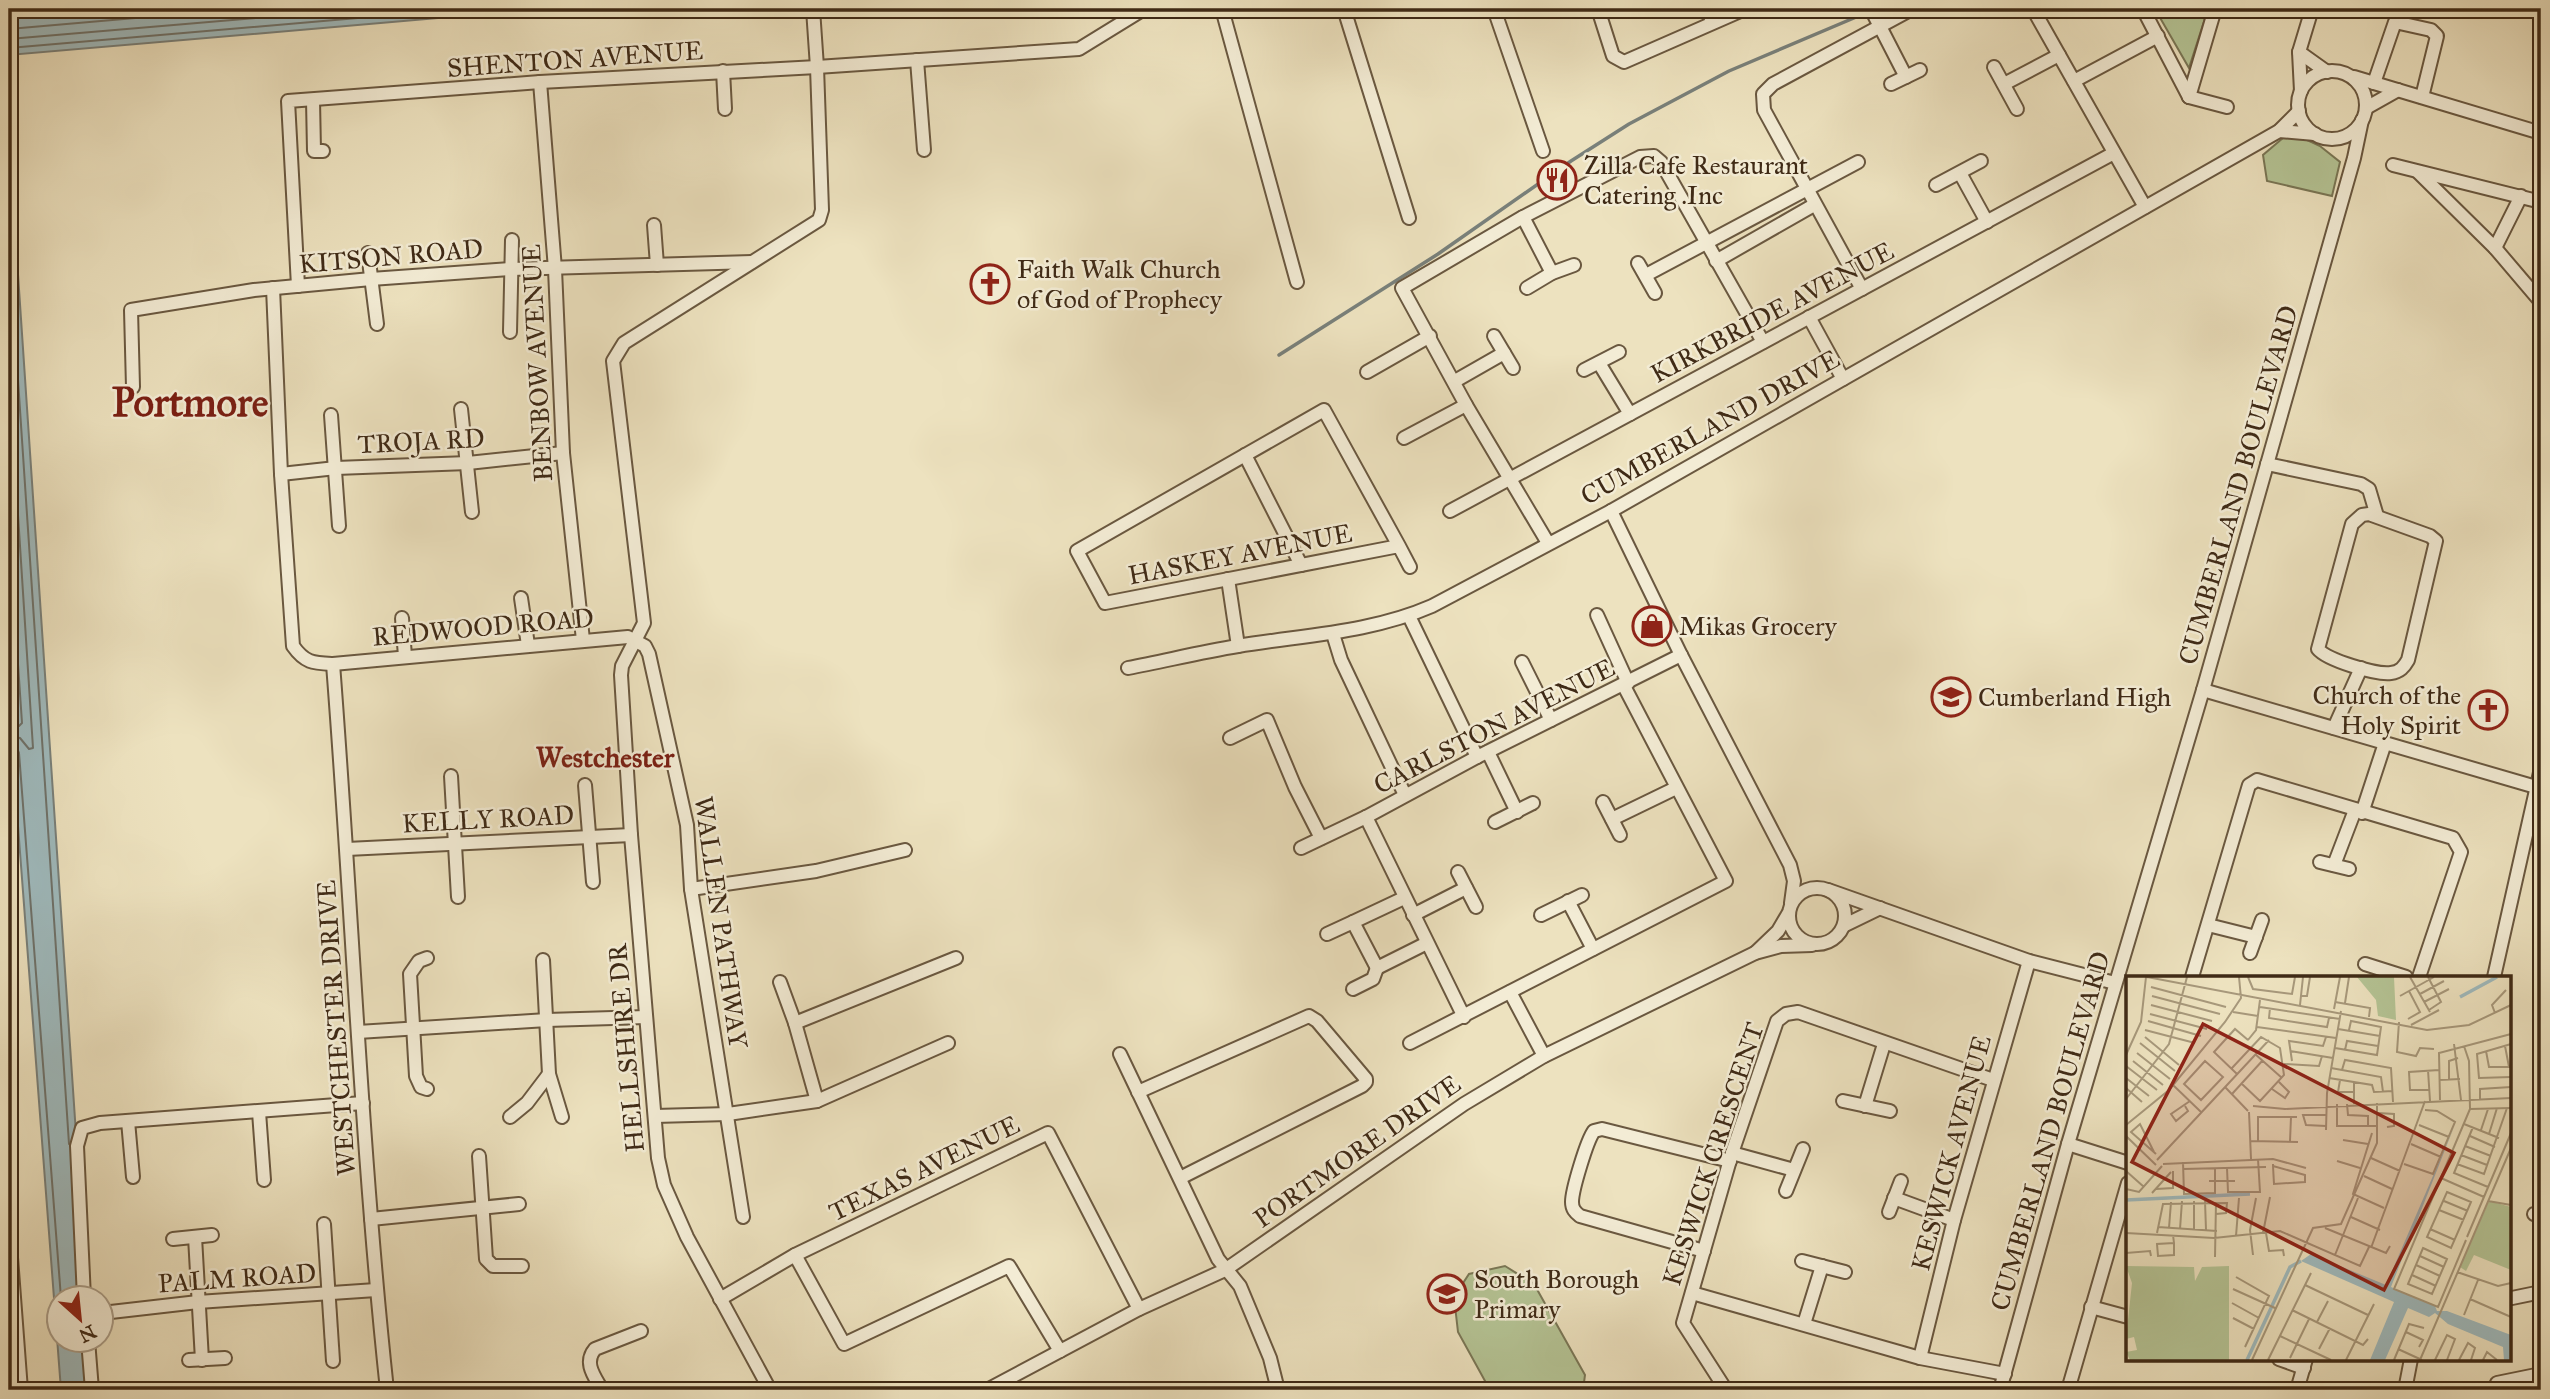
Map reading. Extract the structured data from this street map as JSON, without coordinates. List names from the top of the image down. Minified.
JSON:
{"streets":{"street":["SHENTON AVENUE","KITSON ROAD","KIRKBRIDE AVENUE","BENBOW AVENUE","CUMBERLAND DRIVE","TROJA RD","CUMBERLAND BOULEVARD","HASKEY AVENUE","REDWOOD ROAD","CARLSTON AVENUE","KELLY ROAD","WALLEN PATHWAY","WESTCHESTER DRIVE","HELLSHIRE DR","PORTMORE DRIVE","KESWICK AVENUE","KESWICK CRESCENT","TEXAS AVENUE","PALM ROAD"]},"crossings":[["SHENTON AVENUE","KITSON ROAD"],["SHENTON AVENUE","BENBOW AVENUE"],["KITSON ROAD","BENBOW AVENUE"],["KITSON ROAD","REDWOOD ROAD"],["BENBOW AVENUE","TROJA RD"],["BENBOW AVENUE","REDWOOD ROAD"],["CUMBERLAND DRIVE","CUMBERLAND BOULEVARD"],["TROJA RD","REDWOOD ROAD"],["REDWOOD ROAD","WALLEN PATHWAY"],["REDWOOD ROAD","WESTCHESTER DRIVE"],["REDWOOD ROAD","HELLSHIRE DR"],["KELLY ROAD","WESTCHESTER DRIVE"],["KELLY ROAD","HELLSHIRE DR"],["WALLEN PATHWAY","HELLSHIRE DR"],["WESTCHESTER DRIVE","PALM ROAD"],["HELLSHIRE DR","TEXAS AVENUE"],["PORTMORE DRIVE","TEXAS AVENUE"],["KESWICK AVENUE","KESWICK CRESCENT"]],"districts":["Portmore","Westchester"],"places":{"restaurant":["Zilla Cafe Restaurant Catering .Inc"],"church":["Faith Walk Church of God of Prophecy","Church of the Holy Spirit"],"shop":["Mikas Grocery"],"school or university":["Cumberland High","South Borough Primary"]},"north":"bottom right"}
